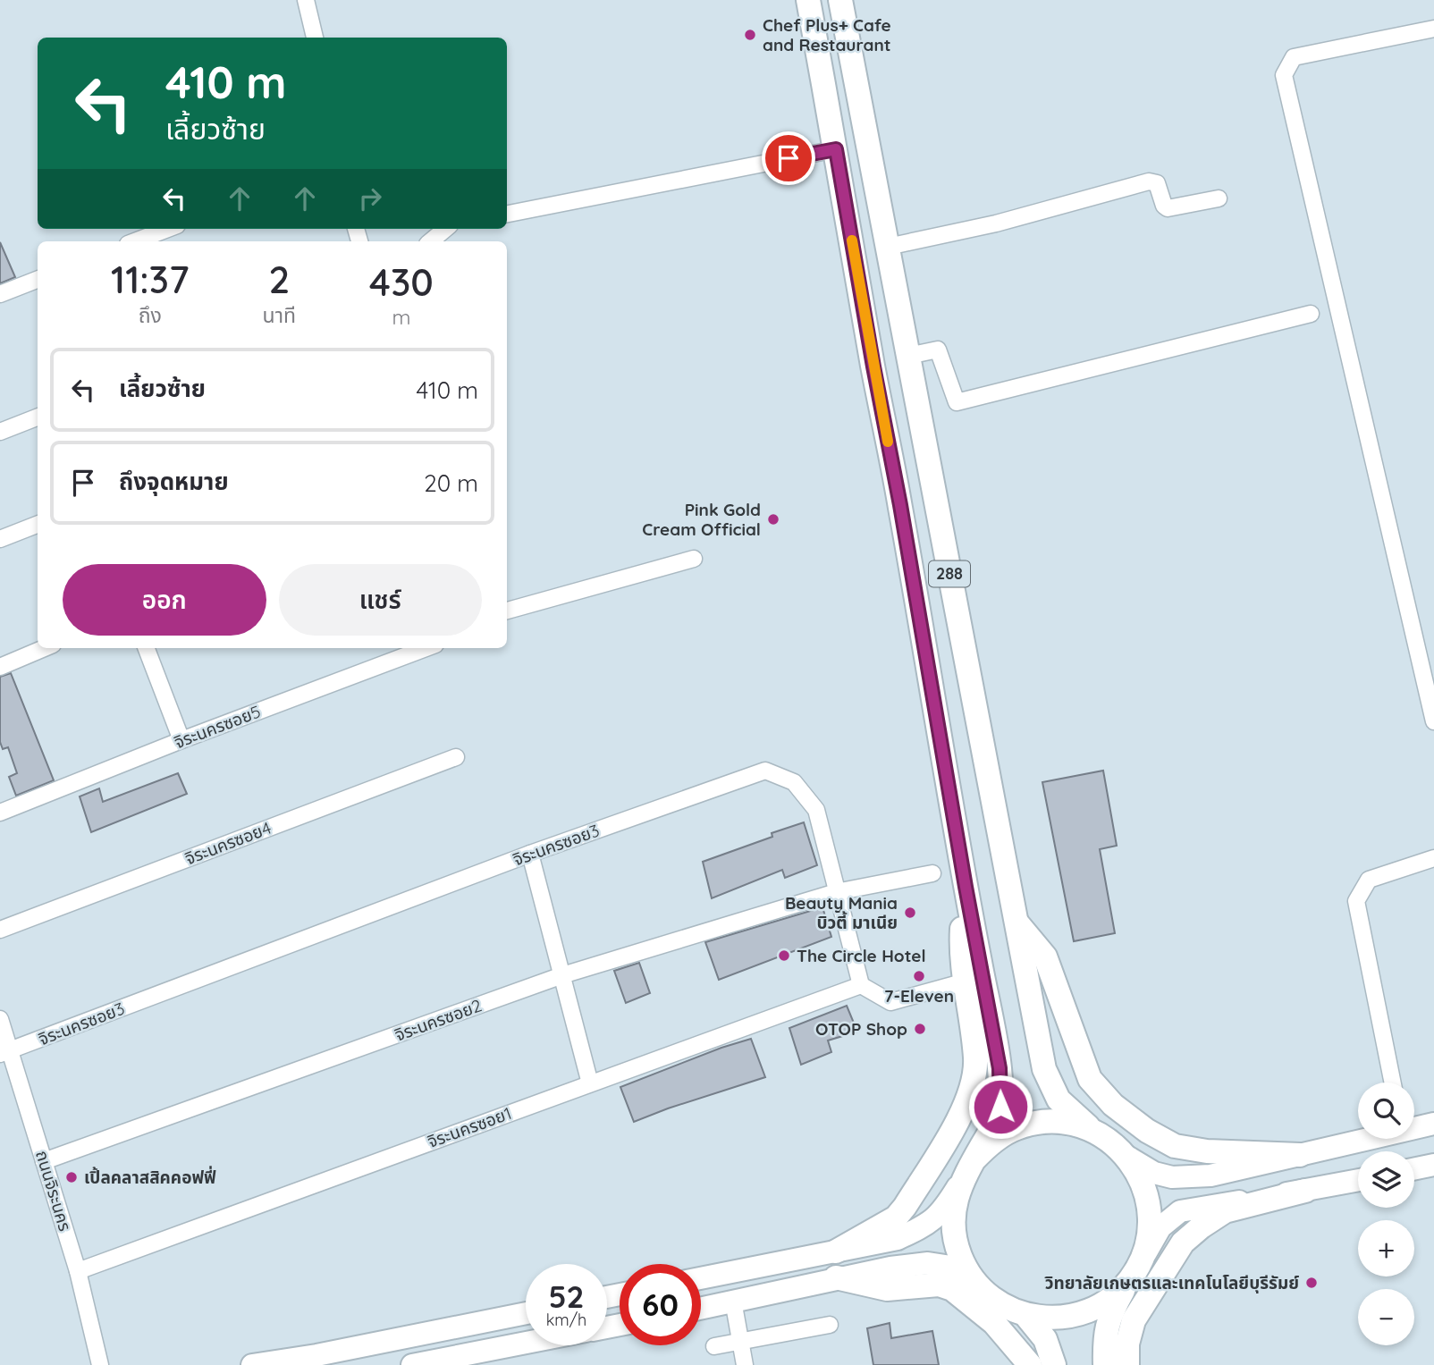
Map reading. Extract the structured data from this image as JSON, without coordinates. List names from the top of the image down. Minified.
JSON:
{"streets":{"main road":["288"],"street":["จิระนครซอย5","จิระนครซอย4","จิระนครซอย3","จิระนครซอย2","จิระนครซอย1","ถนนจิระนคร"]},"crossings":[["จิระนครซอย3","จิระนครซอย2"],["จิระนครซอย3","จิระนครซอย1"],["จิระนครซอย3","ถนนจิระนคร"],["จิระนครซอย2","ถนนจิระนคร"],["จิระนครซอย1","ถนนจิระนคร"]],"places":["Chef Plus+ Cafe and Restaurant","Pink Gold Cream Official","Beauty Mania บิวตี้ มาเนีย","The Circle Hotel","7-Eleven","OTOP Shop","เปิ้ลคลาสสิคคอฟฟี่","วิทยาลัยเกษตรและเทคโนโลยีบุรีรัมย์"],"page":{"turn":["410 m","เลี้ยวซ้าย"],"eta":["11:37","ถึง","2","นาที","430","m"],"list":[{"name":"เลี้ยวซ้าย","value":"410 m"},{"name":"ถึงจุดหมาย","value":"20 m"}],"buttons":["ออก","แชร์"],"map_buttons":["+","−"],"speed":"52 km/h","limit":"60"}}
